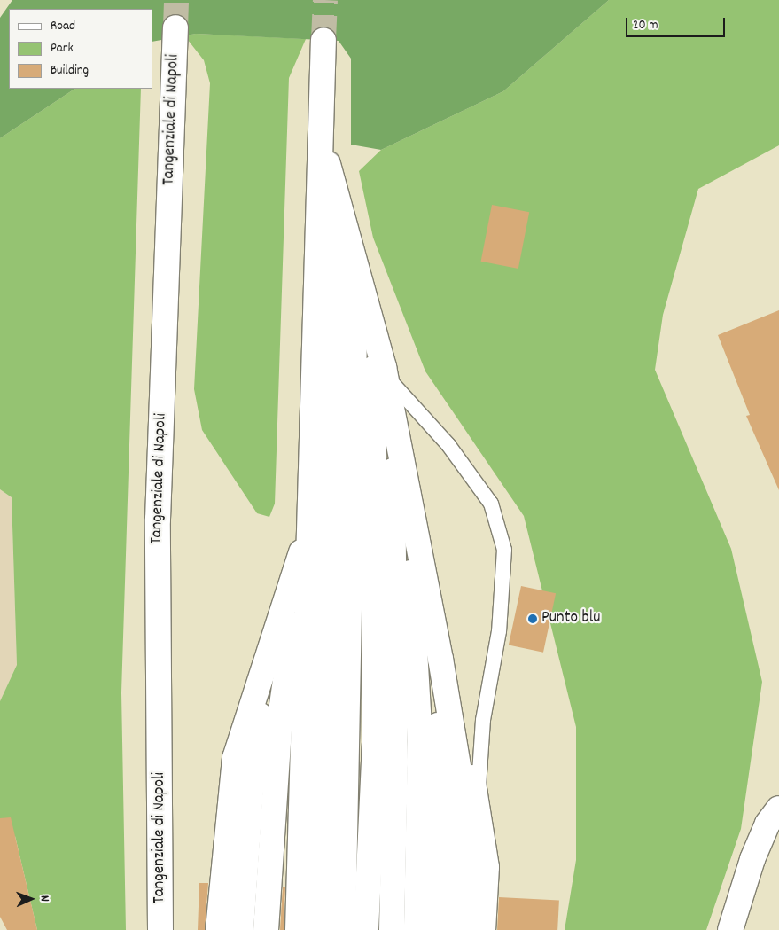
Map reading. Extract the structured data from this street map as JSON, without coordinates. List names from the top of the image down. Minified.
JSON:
{"streets":{"main road":["Tangenziale di Napoli"]},"places":["Punto blu"],"legend":["Road","Park","Building"],"scale_bar":"20 m","north":"right"}
